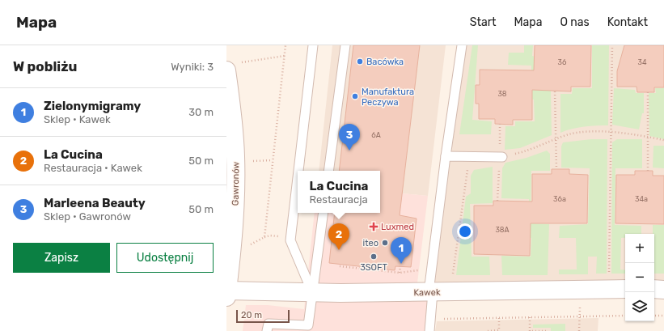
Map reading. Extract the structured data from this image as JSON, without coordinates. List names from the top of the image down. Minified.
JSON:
{"streets":{"street":["Gawronów","Kawek"]},"crossings":[["Gawronów","Kawek"]],"places":{"other":["Bacówka","Manufaktura Peczywa","iteo","3SOFT"],"health":["Luxmed"]},"house_numbers":["36","34","38","6A","36a","34a","38A"],"scale_bar":"20 m","page":{"header":"Mapa","nav":["Start","Mapa","O nas","Kontakt"],"heading":["W pobliżu","Wyniki: 3"],"list":[{"mark":"1","name":"Zielonymigramy","note":"Sklep · Kawek","value":"30 m"},{"mark":"2","name":"La Cucina","note":"Restauracja · Kawek","value":"50 m"},{"mark":"3","name":"Marleena Beauty","note":"Sklep · Gawronów","value":"50 m"}],"pins":["3","2","1"],"popup":["La Cucina","Restauracja"],"buttons":["Zapisz","Udostępnij"],"map_buttons":["+","−"],"scale":"20 m"}}
